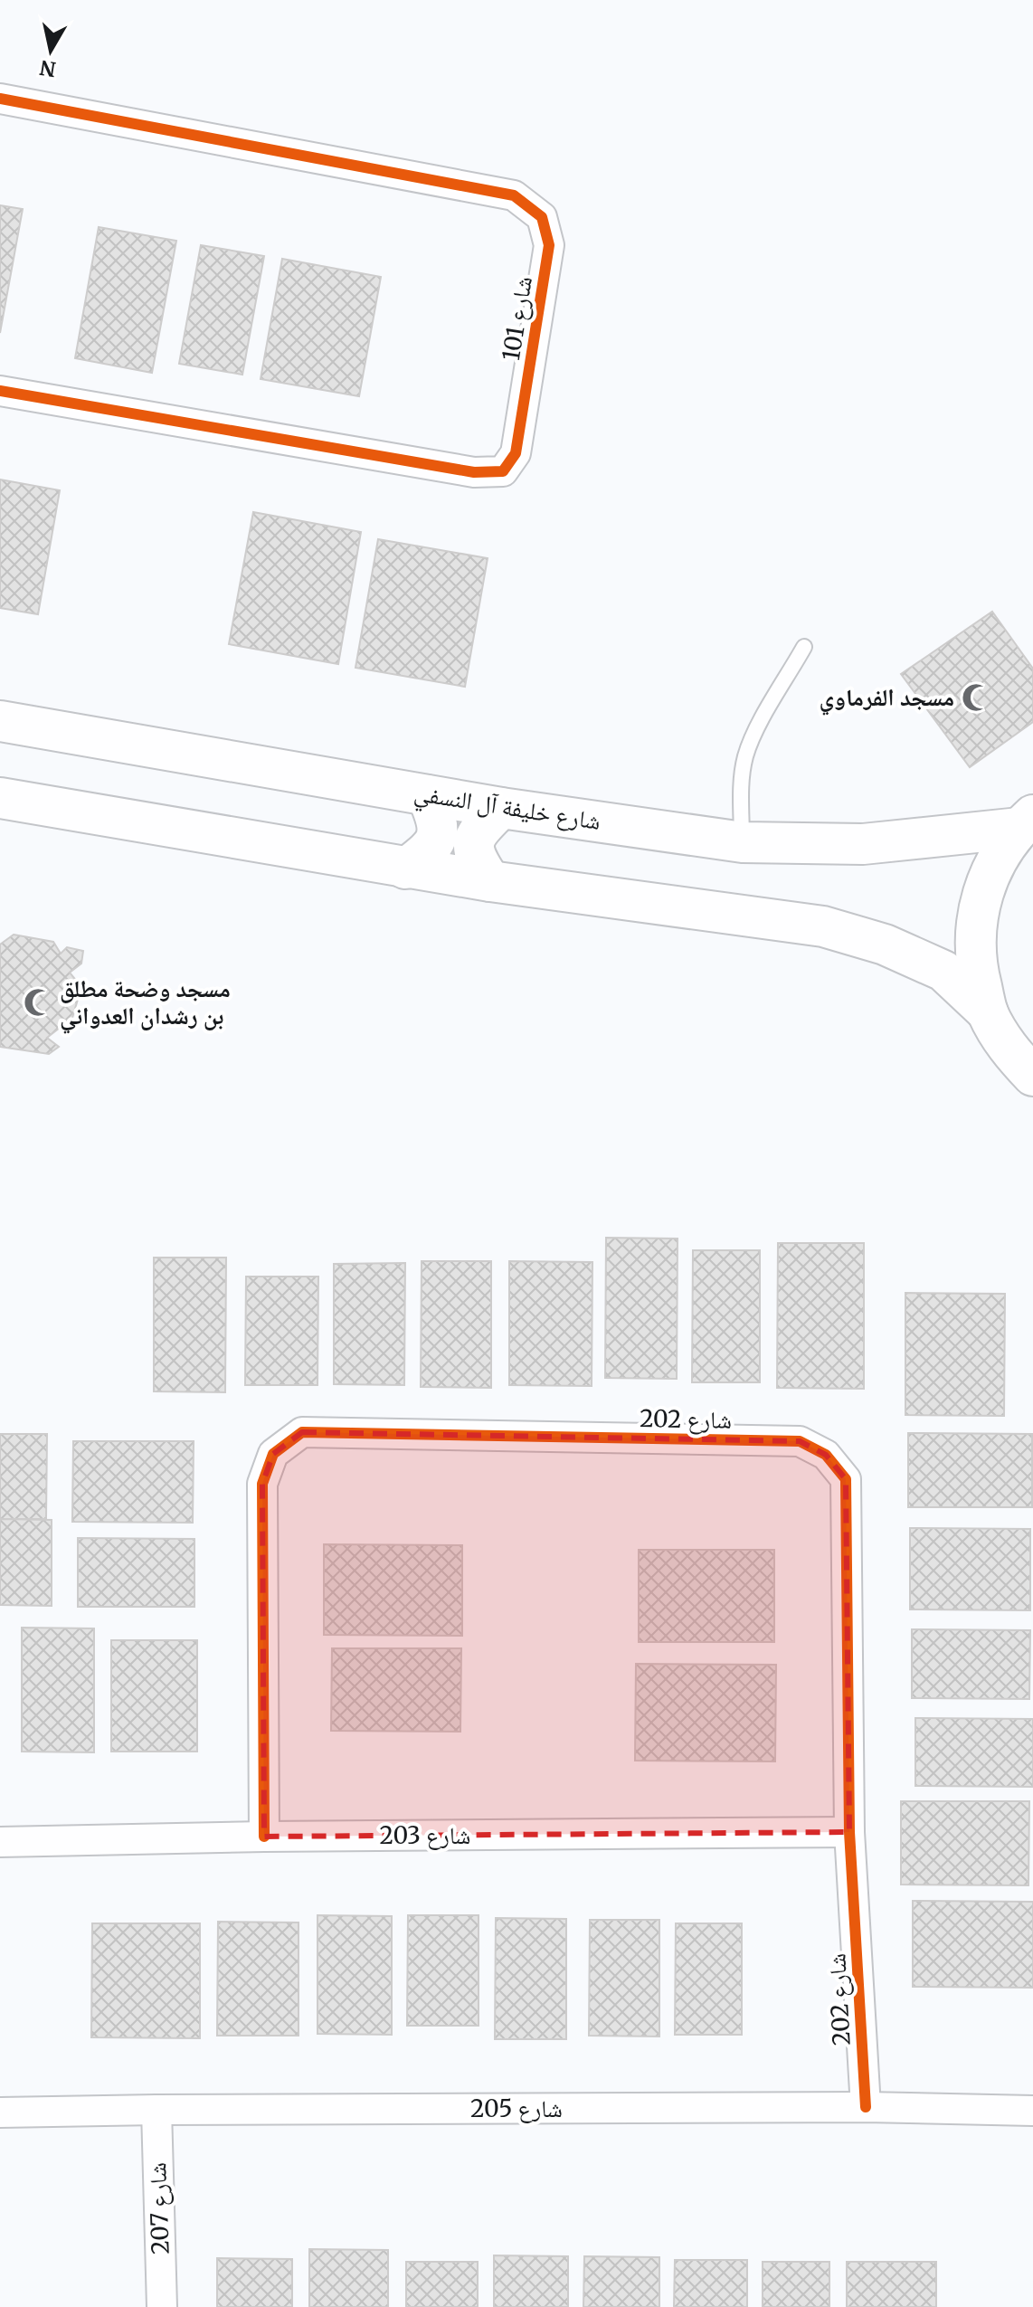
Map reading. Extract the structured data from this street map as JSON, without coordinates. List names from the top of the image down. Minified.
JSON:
{"streets":{"street":["شارع 101","شارع خليفة آل النسفي","شارع 202","شارع 203","شارع 205","شارع 207"]},"crossings":[["شارع 202","شارع 203"],["شارع 202","شارع 205"],["شارع 205","شارع 207"]],"places":{"mosque":["مسجد الفرماوي","مسجد وضحة مطلق بن رشدان العدواني"]},"north":"bottom"}
